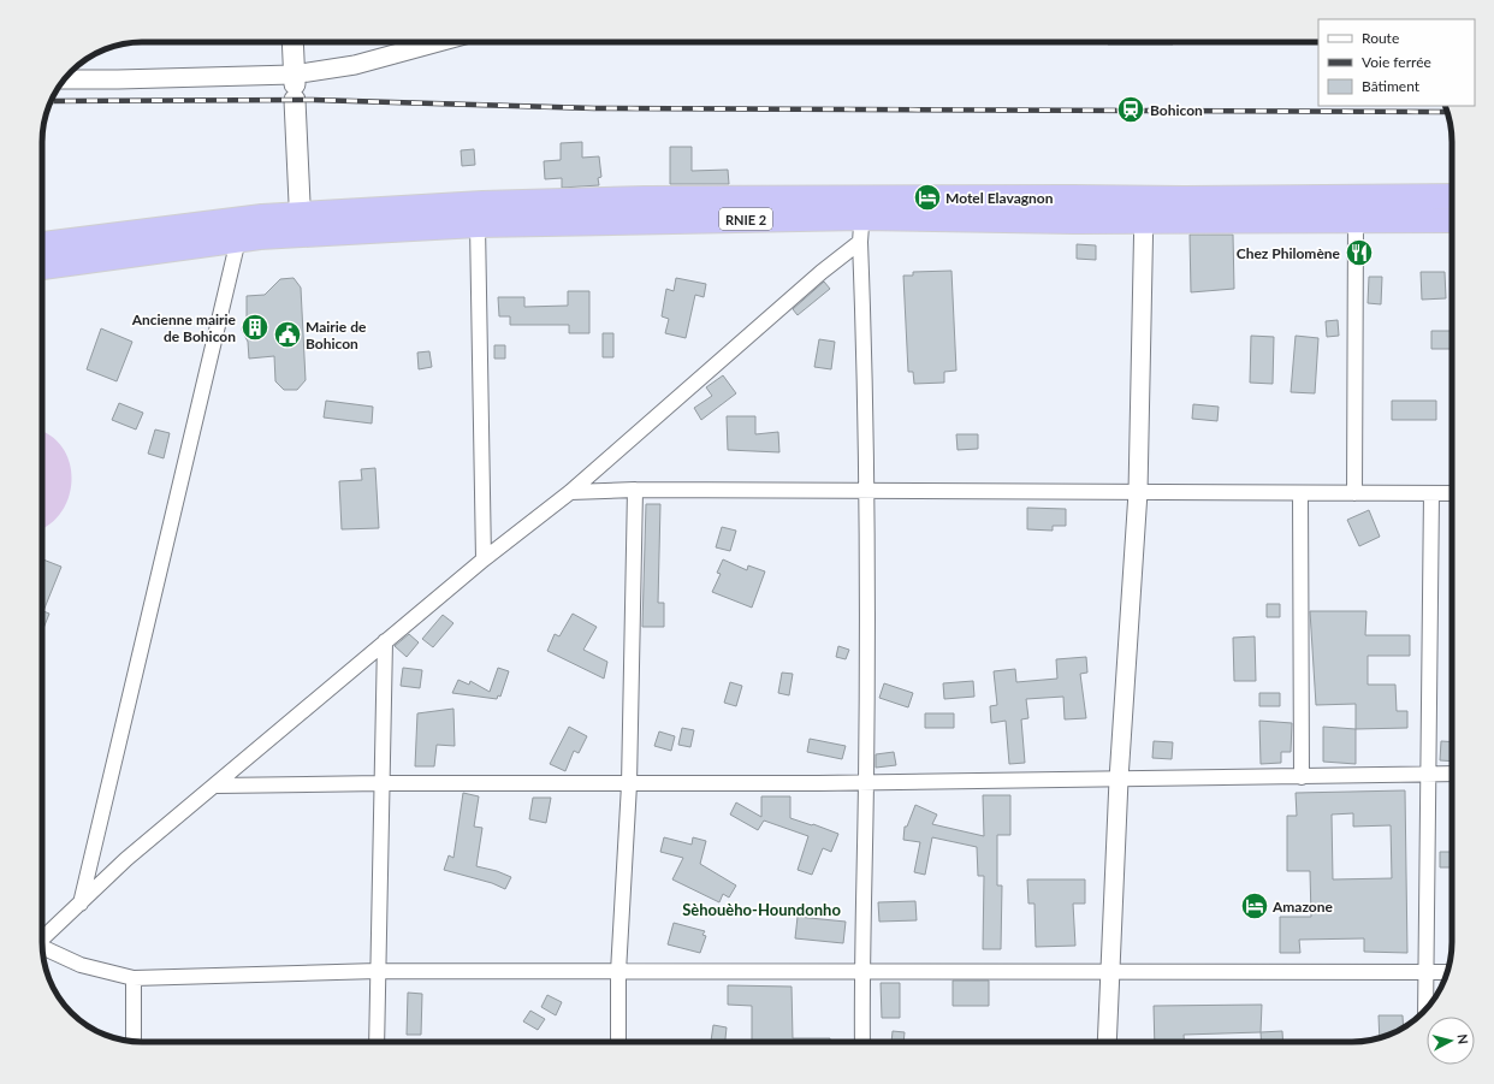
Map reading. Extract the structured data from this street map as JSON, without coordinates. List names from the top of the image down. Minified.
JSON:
{"streets":{"highway":["RNIE 2"]},"districts":["Sèhouèho-Houndonho"],"places":{"station":["Bohicon"],"hotel":["Motel Elavagnon","Amazone"],"restaurant":["Chez Philomène"],"building":["Ancienne mairie de Bohicon"],"public building":["Mairie de Bohicon"]},"legend":["Route","Voie ferrée","Bâtiment"],"north":"right"}
